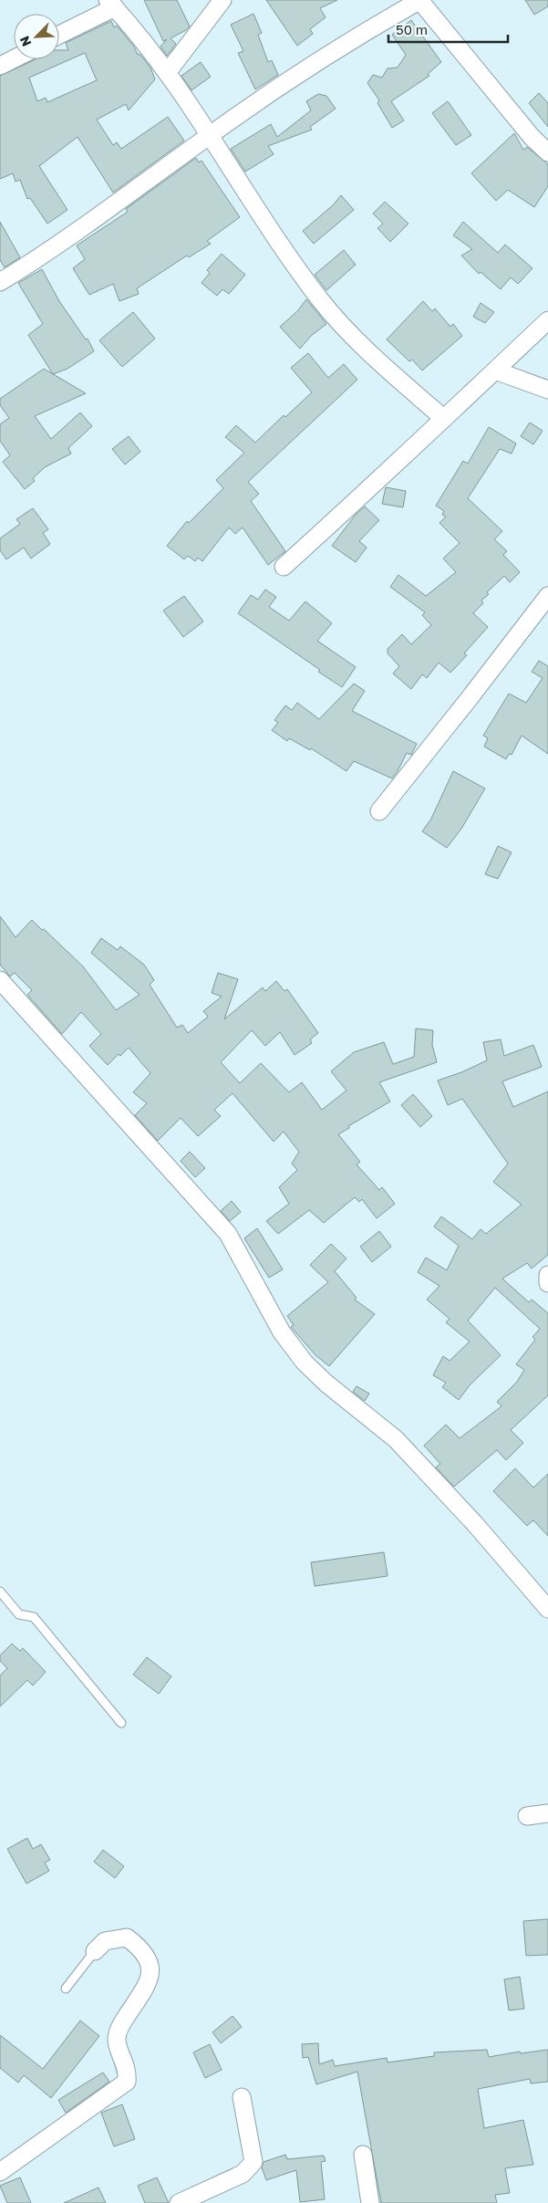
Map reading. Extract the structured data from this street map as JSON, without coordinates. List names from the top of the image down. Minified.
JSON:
{"scale_bar":"50 m","north":"bottom left"}
